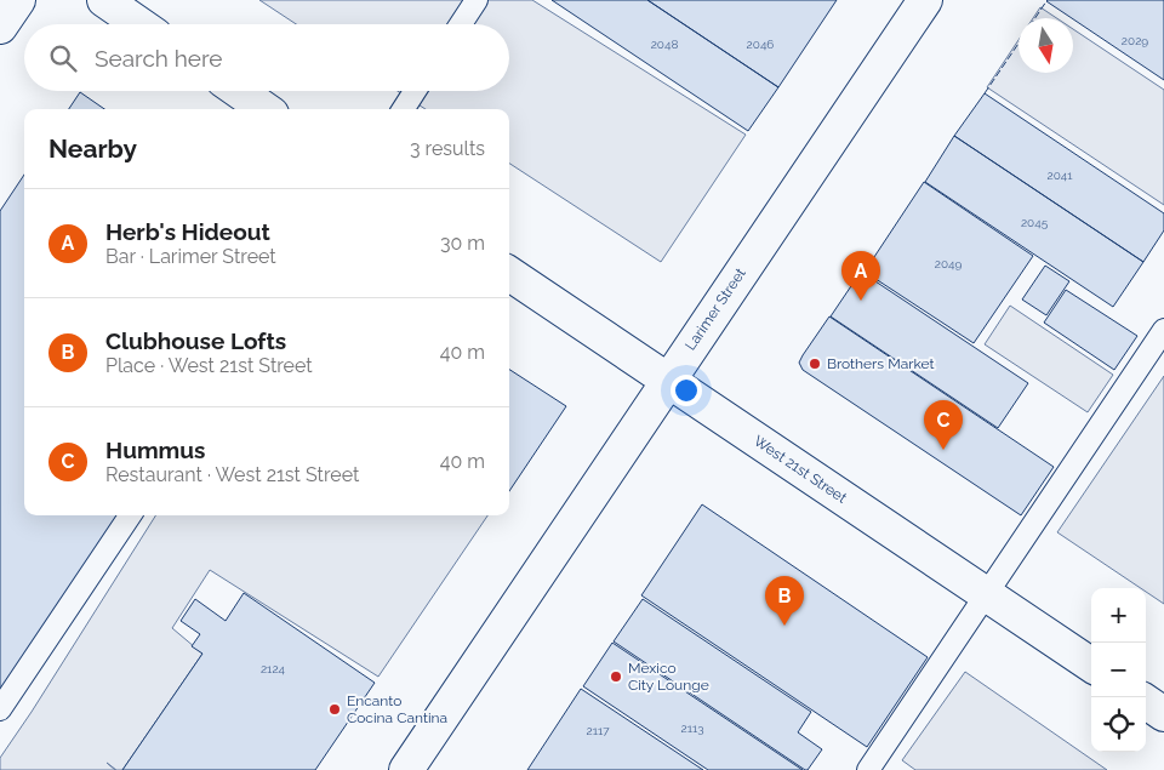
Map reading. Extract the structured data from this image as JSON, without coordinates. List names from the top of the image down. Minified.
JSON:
{"streets":{"street":["Larimer Street","West 21st Street"]},"crossings":[["Larimer Street","West 21st Street"]],"places":["Brothers Market","Mexico City Lounge","Encanto Cocina Cantina"],"house_numbers":["2029","2048","2046","2041","2045","2049","2124","2113","2117"],"north":"bottom","page":{"search":"Search here","heading":["Nearby","3 results"],"list":[{"mark":"A","name":"Herb's Hideout","note":"Bar · Larimer Street","value":"30 m"},{"mark":"B","name":"Clubhouse Lofts","note":"Place · West 21st Street","value":"40 m"},{"mark":"C","name":"Hummus","note":"Restaurant · West 21st Street","value":"40 m"}],"pins":["A","C","B"],"map_buttons":["+","−"]}}
